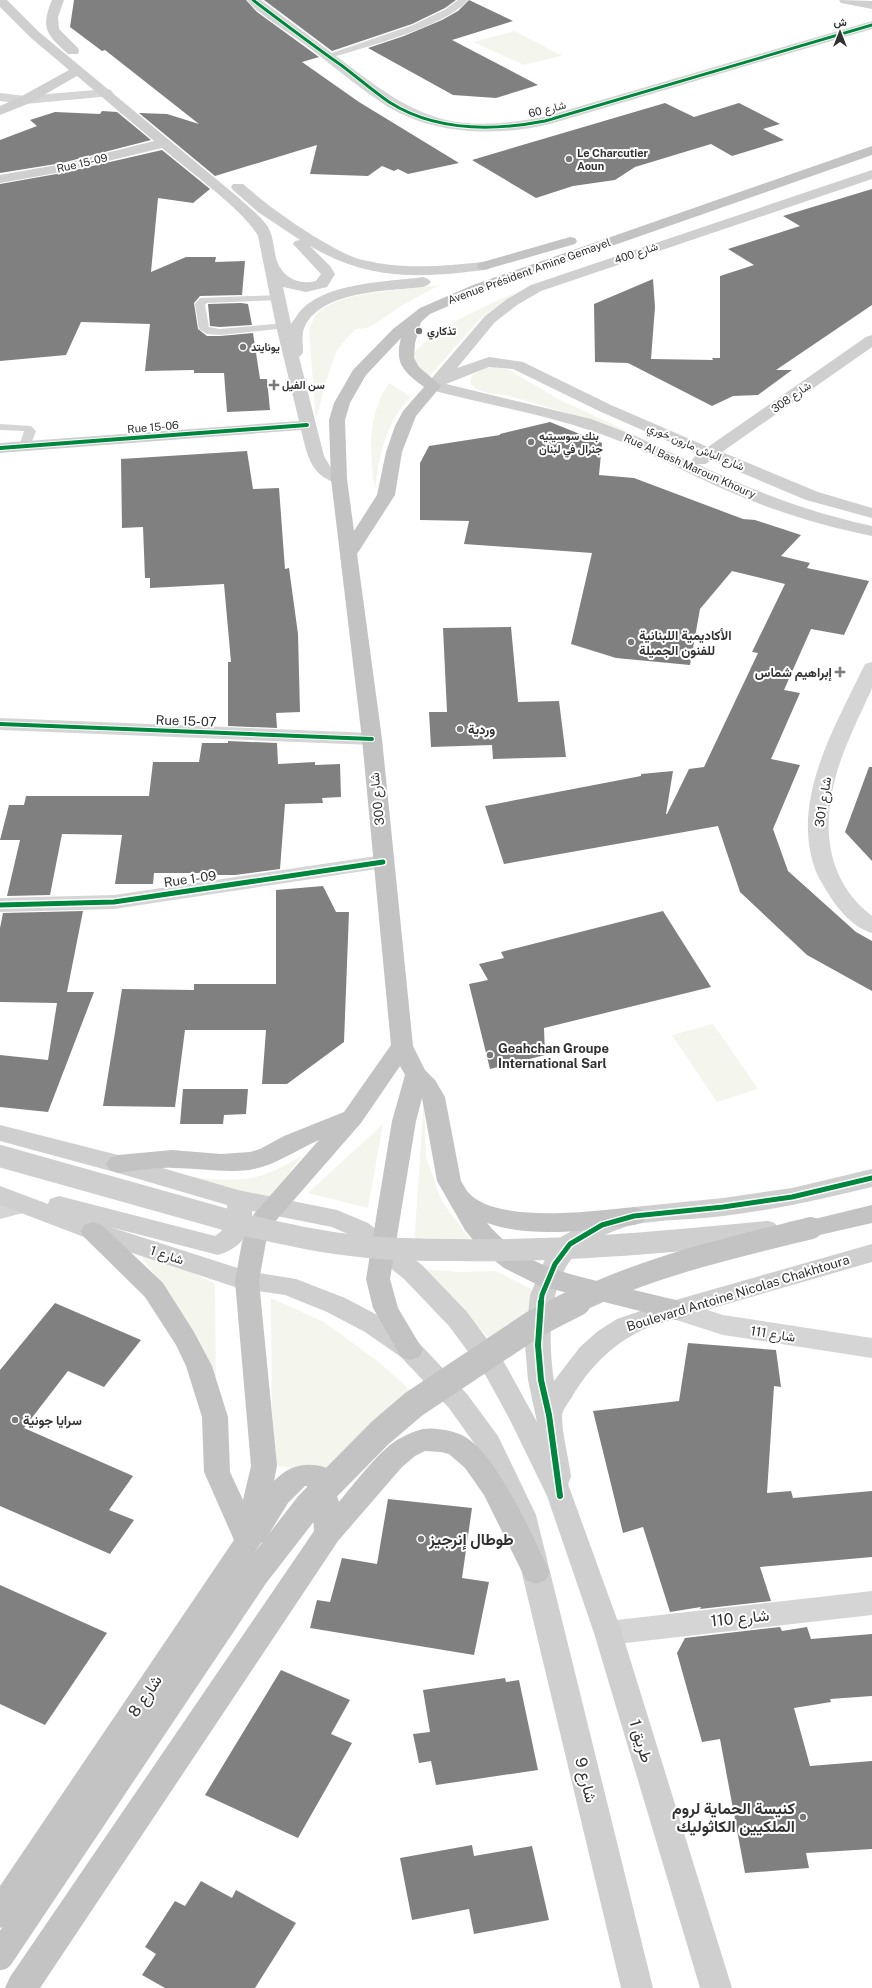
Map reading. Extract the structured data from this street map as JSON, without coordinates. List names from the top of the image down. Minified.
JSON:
{"streets":{"highway":["Avenue Président Amine Gemayel","شارع 300","شارع 8"],"main road":["Rue 15-09","شارع 400","شارع 308","Rue 15-06","شارع الباش مارون خوري","Rue Al Bash Maroun Khoury","شارع 1","Boulevard Antoine Nicolas Chakhtoura","طريق 1","شارع 9"],"street":["شارع 60","Rue 15-07","شارع 301","Rue 1-09","شارع 111","شارع 110"]},"crossings":[["شارع 400","شارع الباش مارون خوري"],["شارع 400","Rue Al Bash Maroun Khoury"],["Avenue Président Amine Gemayel","شارع 300"],["شارع 308","شارع الباش مارون خوري"],["شارع 308","Rue Al Bash Maroun Khoury"],["شارع الباش مارون خوري","Rue Al Bash Maroun Khoury"],["Rue 15-07","شارع 300"],["شارع 300","Rue 1-09"],["شارع 300","Boulevard Antoine Nicolas Chakhtoura"],["شارع 300","شارع 111"],["شارع 300","شارع 8"],["شارع 1","شارع 8"],["شارع 1","شارع 9"],["Boulevard Antoine Nicolas Chakhtoura","شارع 111"],["شارع 110","طريق 1"]],"places":{"other":["Le Charcutier Aoun","تذكاري","يونايتد","بنك سوسيتيه جنرال في لبنان","الأكاديمية اللبنانية للفنون الجميلة","وردية","Geahchan Groupe International Sarl","سرايا جونية","طوطال إنرجيز","كنيسة الحماية لروم الملكيين الكاثوليك"],"health":["سن الفيل","إبراهيم شماس"]},"north":"top"}
